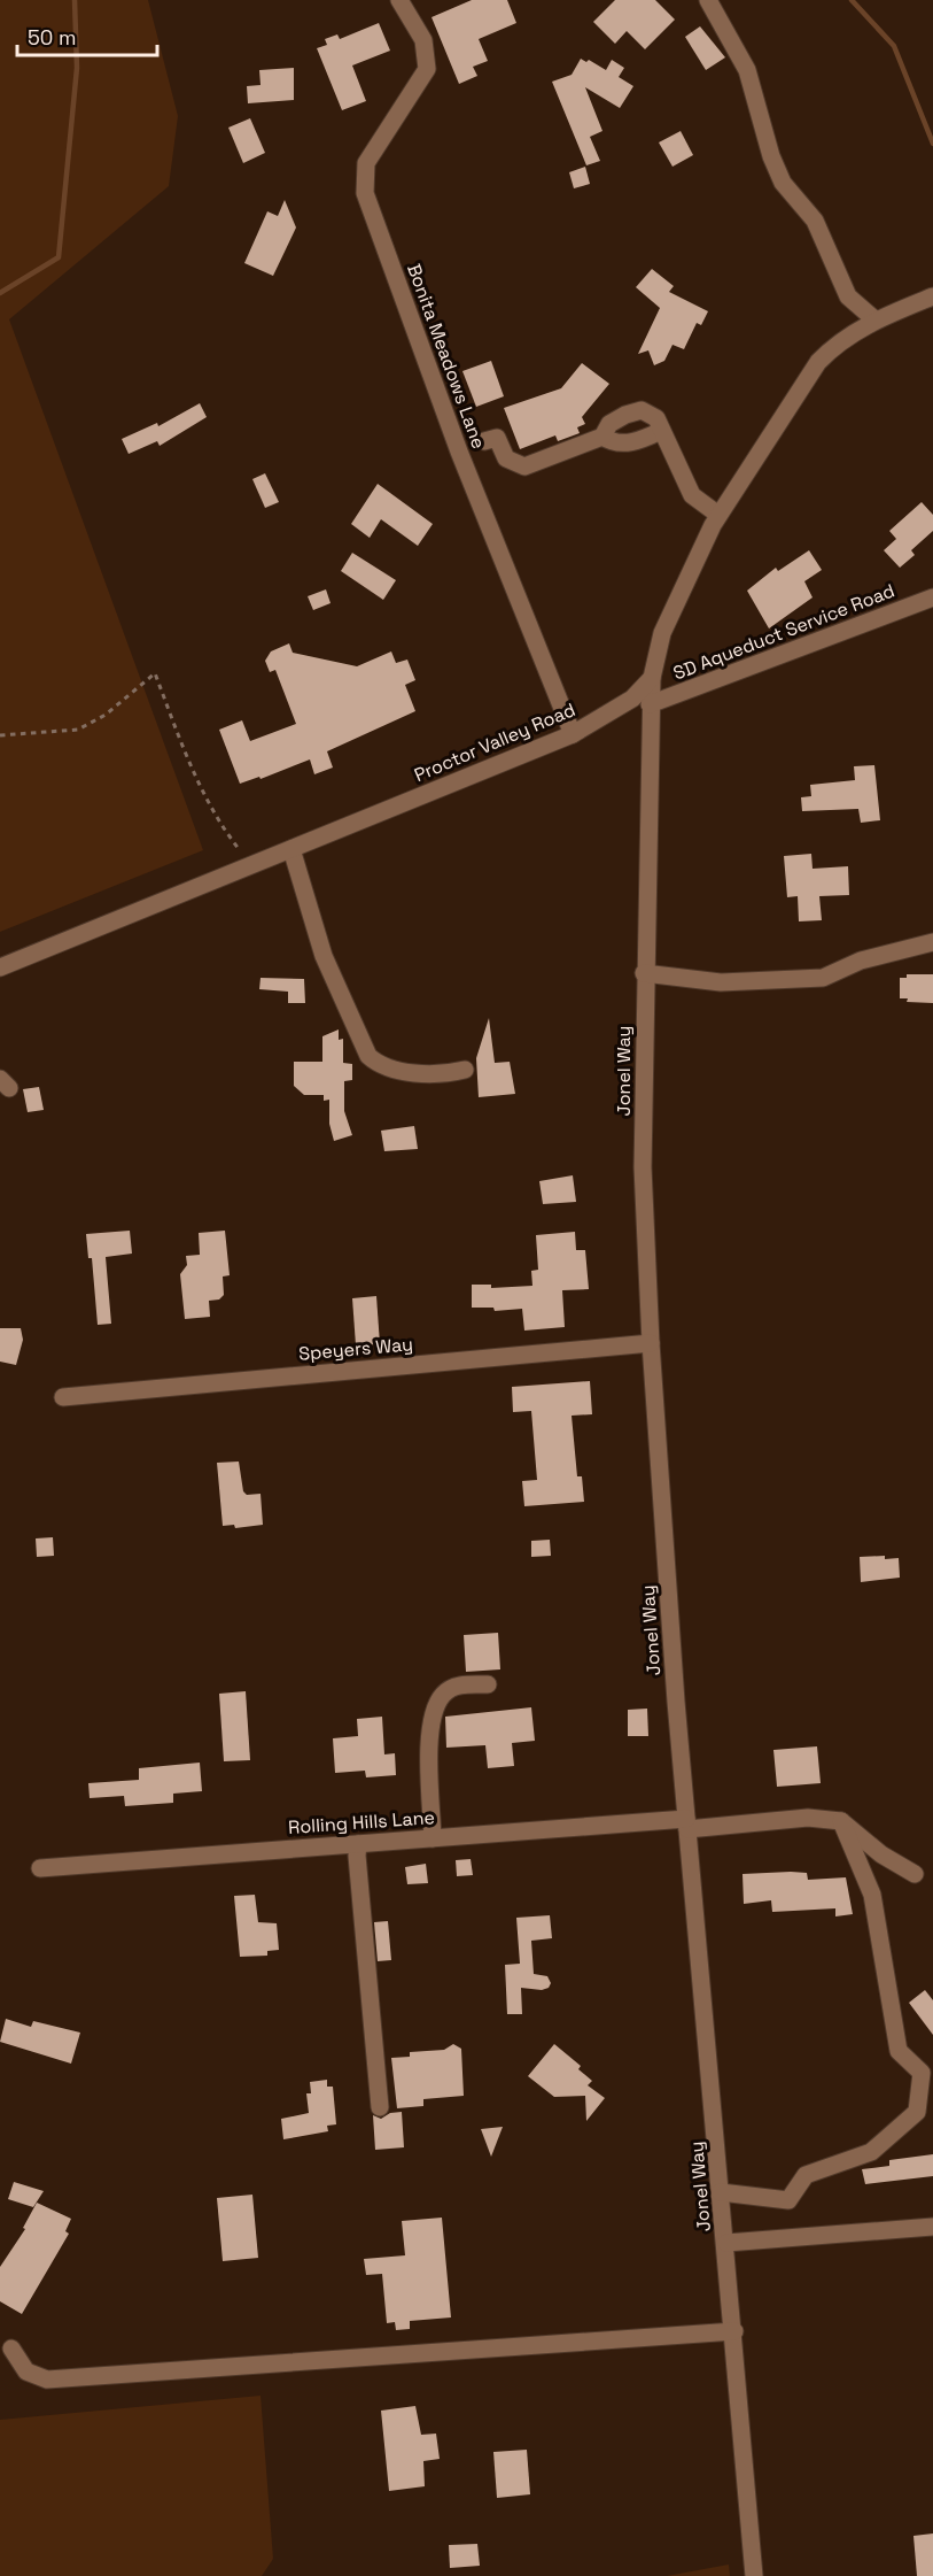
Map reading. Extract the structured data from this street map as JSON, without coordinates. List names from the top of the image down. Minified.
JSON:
{"streets":{"street":["Bonita Meadows Lane","SD Aqueduct Service Road","Proctor Valley Road","Jonel Way","Speyers Way","Rolling Hills Lane"]},"crossings":[["Bonita Meadows Lane","Proctor Valley Road"],["SD Aqueduct Service Road","Jonel Way"],["Proctor Valley Road","Jonel Way"],["Jonel Way","Speyers Way"],["Jonel Way","Rolling Hills Lane"]],"scale_bar":"50 m"}
